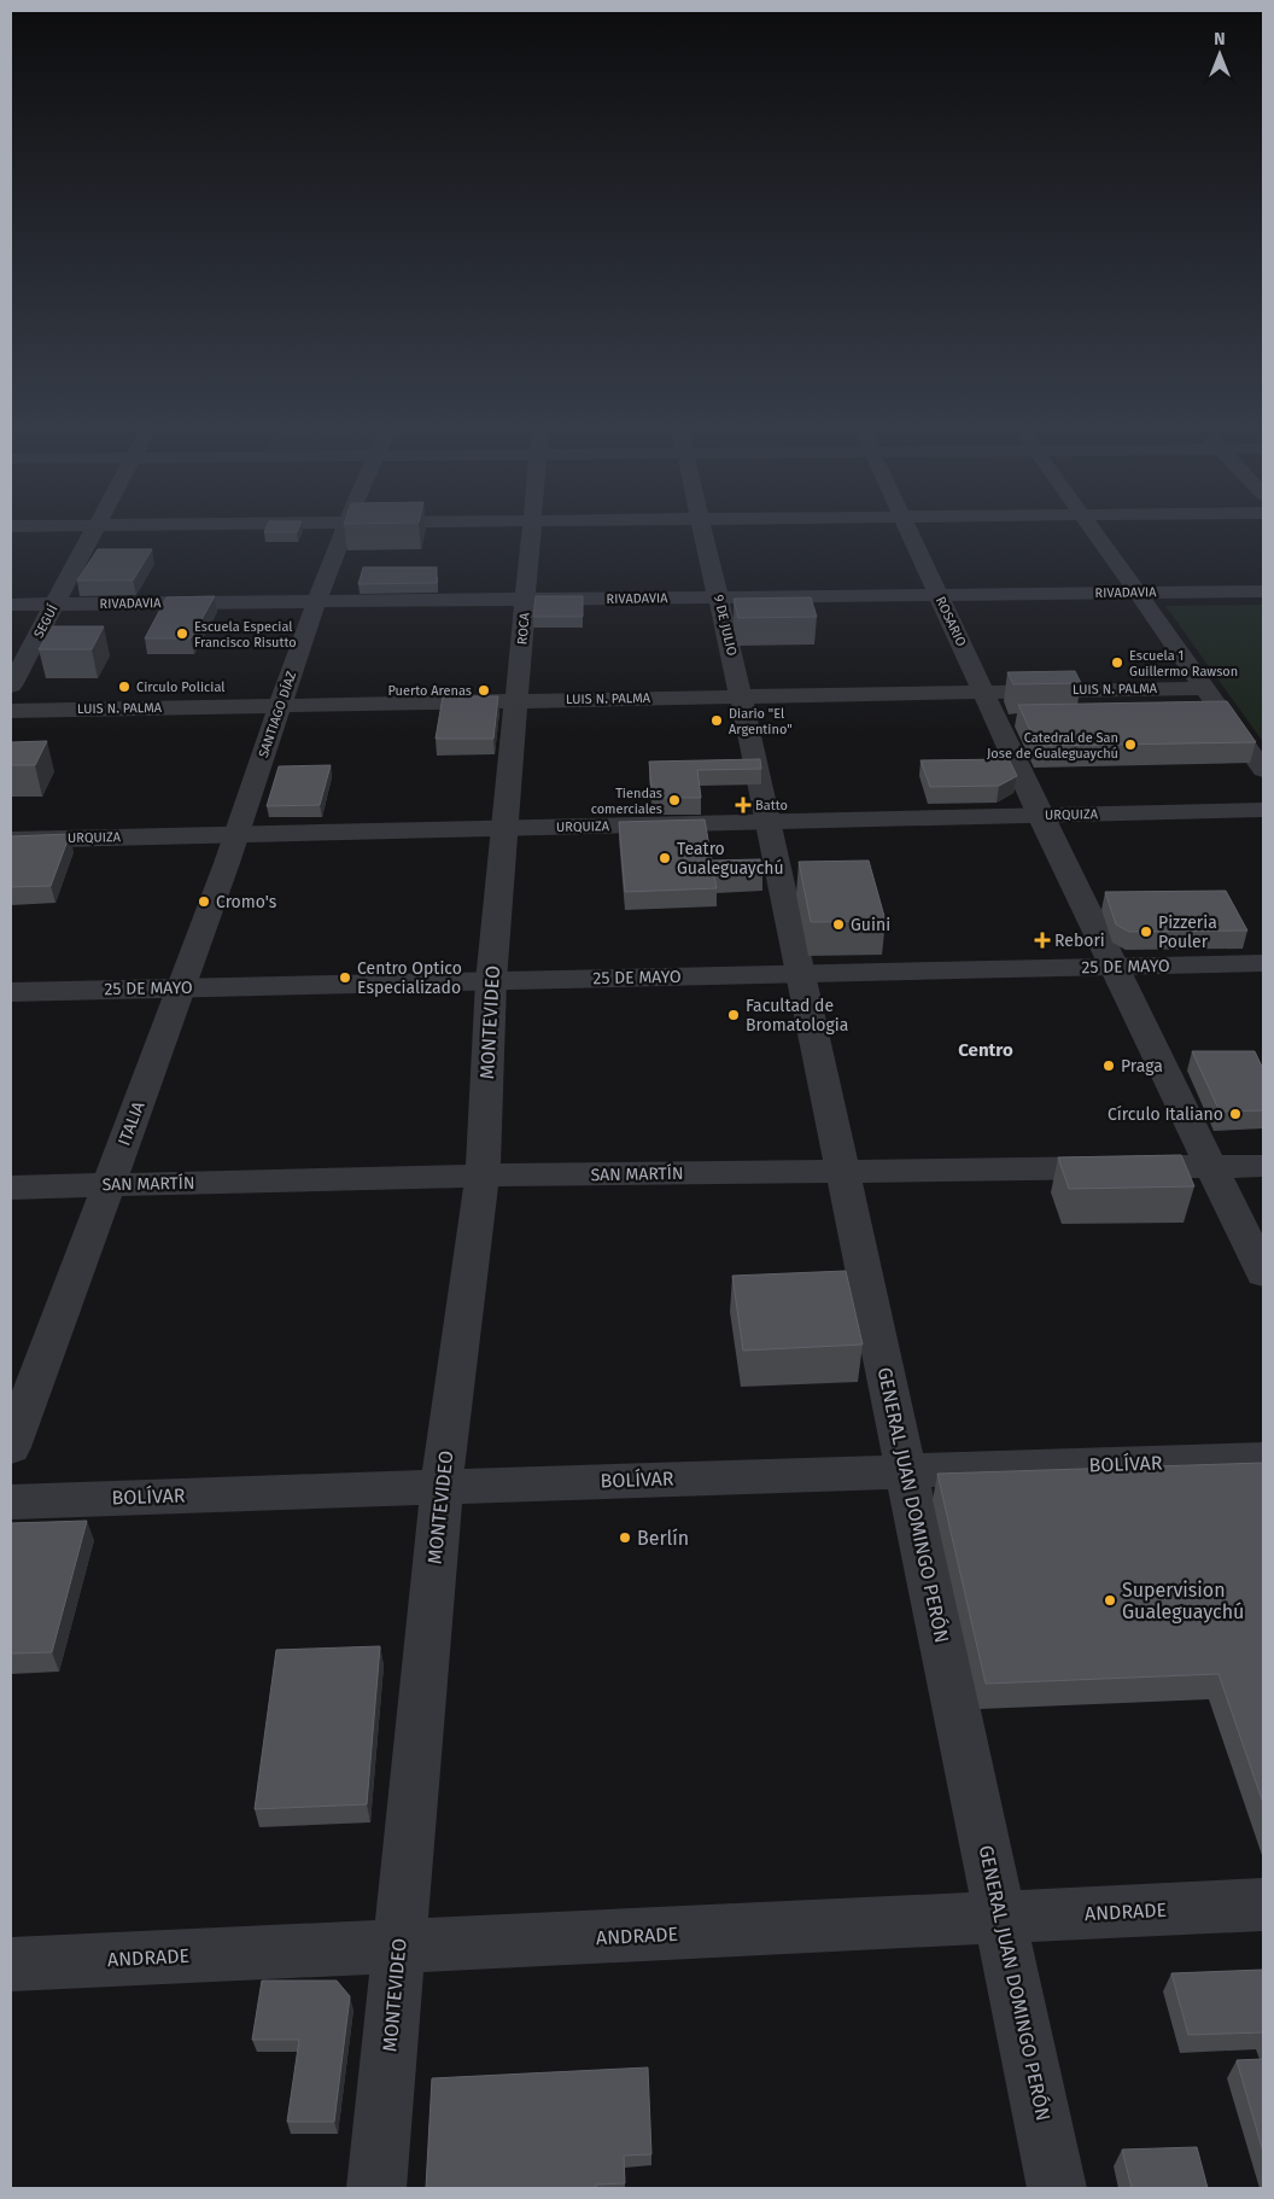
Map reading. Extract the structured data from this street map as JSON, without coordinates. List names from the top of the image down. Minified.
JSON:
{"streets":{"street":["RIVADAVIA","SEGUÍ","ROSARIO","9 DE JULIO","ROCA","LUIS N. PALMA","SANTIAGO DÍAZ","URQUIZA","25 DE MAYO","MONTEVIDEO","ITALIA","SAN MARTÍN","BOLÍVAR","GENERAL JUAN DOMINGO PERÓN","ANDRADE"]},"crossings":[["RIVADAVIA","SEGUÍ"],["RIVADAVIA","ROSARIO"],["RIVADAVIA","9 DE JULIO"],["RIVADAVIA","ROCA"],["RIVADAVIA","SANTIAGO DÍAZ"],["ROSARIO","LUIS N. PALMA"],["ROSARIO","URQUIZA"],["ROSARIO","25 DE MAYO"],["ROSARIO","SAN MARTÍN"],["9 DE JULIO","LUIS N. PALMA"],["9 DE JULIO","URQUIZA"],["9 DE JULIO","GENERAL JUAN DOMINGO PERÓN"],["ROCA","LUIS N. PALMA"],["ROCA","URQUIZA"],["ROCA","MONTEVIDEO"],["LUIS N. PALMA","SANTIAGO DÍAZ"],["SANTIAGO DÍAZ","URQUIZA"],["SANTIAGO DÍAZ","ITALIA"],["URQUIZA","MONTEVIDEO"],["URQUIZA","ITALIA"],["URQUIZA","GENERAL JUAN DOMINGO PERÓN"],["25 DE MAYO","MONTEVIDEO"],["25 DE MAYO","ITALIA"],["25 DE MAYO","GENERAL JUAN DOMINGO PERÓN"],["MONTEVIDEO","SAN MARTÍN"],["MONTEVIDEO","BOLÍVAR"],["MONTEVIDEO","ANDRADE"],["ITALIA","SAN MARTÍN"],["SAN MARTÍN","GENERAL JUAN DOMINGO PERÓN"],["BOLÍVAR","GENERAL JUAN DOMINGO PERÓN"],["GENERAL JUAN DOMINGO PERÓN","ANDRADE"]],"districts":["Centro"],"places":{"other":["Escuela Especial Francisco Risutto","Escuela 1 Guillermo Rawson","Circulo Policial","Puerto Arenas","Diario \"El Argentino\"","Catedral de San Jose de Gualeguaychú","Tiendas comerciales","Teatro Gualeguaychú","Cromo's","Guini","Pizzeria Pouler","Centro Optico Especializado","Facultad de Bromatologia","Praga","Círculo Italiano","Berlín","Supervision Gualeguaychú"],"health":["Batto","Rebori"]},"north":"top"}
